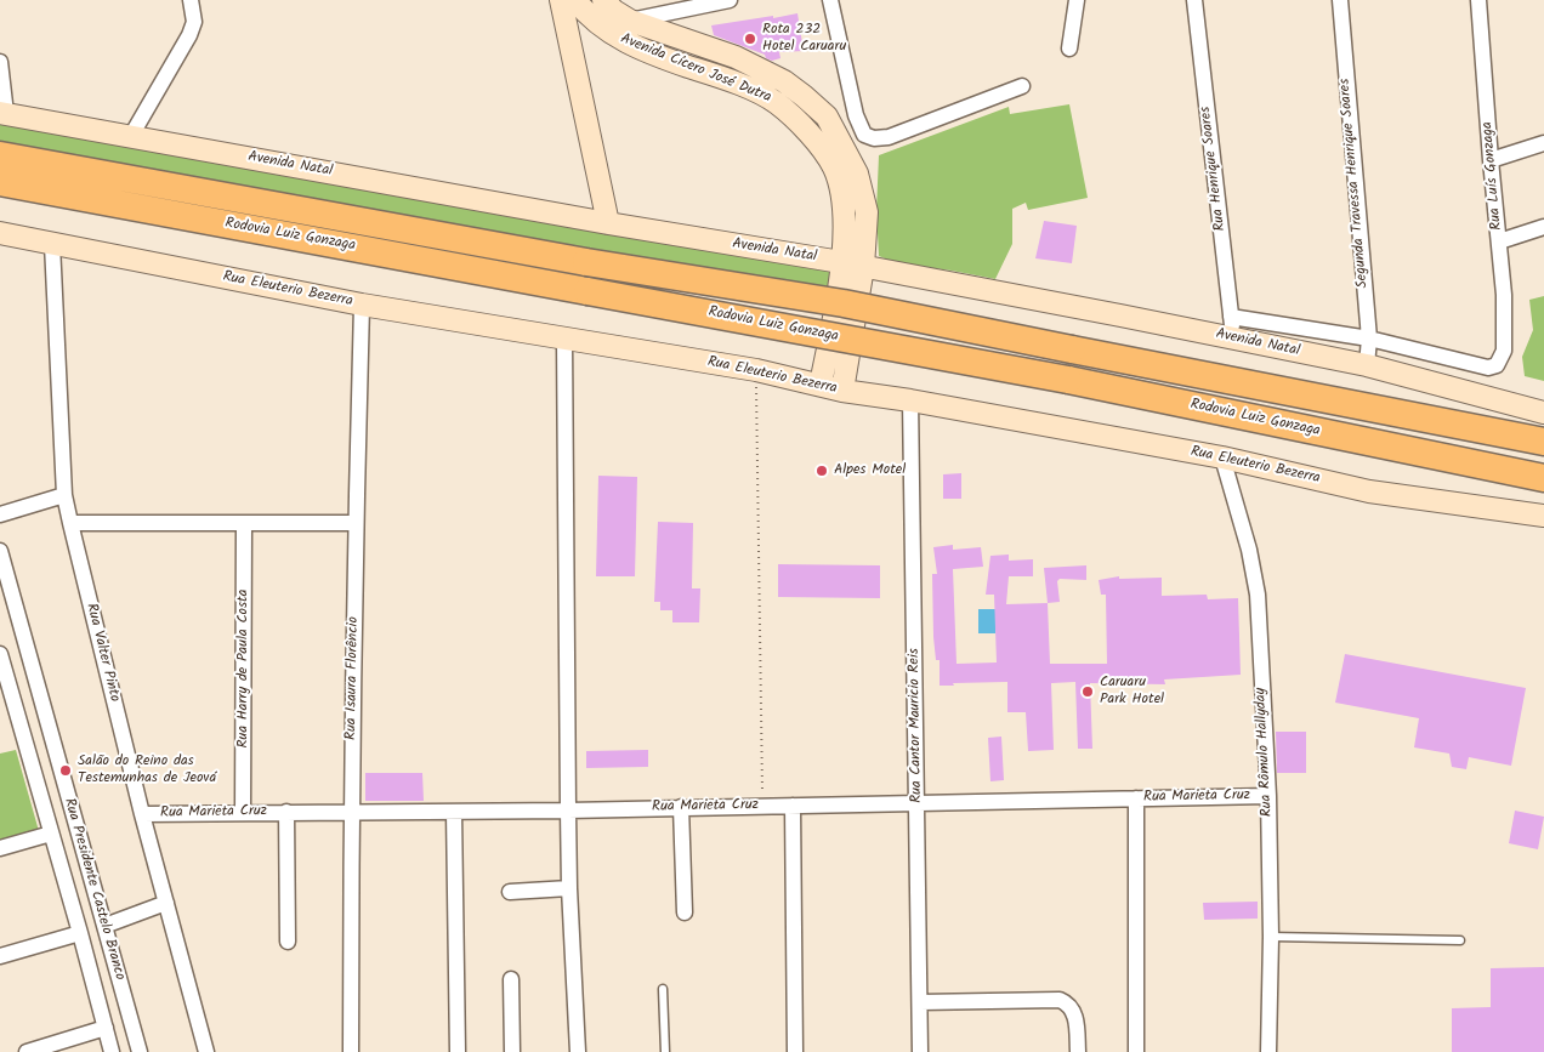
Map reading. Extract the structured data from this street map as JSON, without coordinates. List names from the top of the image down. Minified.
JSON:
{"streets":{"highway":["Rodovia Luiz Gonzaga"],"street":["Avenida Cícero José Dutra","Avenida Natal","Rua Henrique Soares","Rua Luís Gonzaga","Segunda Travessa Henrique Soares","Rua Eleuterio Bezerra","Rua Valter Pinto","Rua Harry de Paula Costa","Rua Isaura Florêncio","Rua Cantor Mauricio Reis","Rua Rômulo Hallyday","Rua Marieta Cruz","Rua Presidente Castelo Branco"]},"crossings":[["Avenida Cícero José Dutra","Avenida Natal"],["Avenida Cícero José Dutra","Rua Eleuterio Bezerra"],["Avenida Natal","Rua Henrique Soares"],["Avenida Natal","Segunda Travessa Henrique Soares"],["Rua Luís Gonzaga","Segunda Travessa Henrique Soares"],["Rua Eleuterio Bezerra","Rua Valter Pinto"],["Rua Eleuterio Bezerra","Rua Isaura Florêncio"],["Rua Eleuterio Bezerra","Rua Cantor Mauricio Reis"],["Rua Eleuterio Bezerra","Rua Rômulo Hallyday"],["Rua Valter Pinto","Rua Marieta Cruz"],["Rua Harry de Paula Costa","Rua Marieta Cruz"],["Rua Isaura Florêncio","Rua Marieta Cruz"],["Rua Cantor Mauricio Reis","Rua Marieta Cruz"],["Rua Rômulo Hallyday","Rua Marieta Cruz"]],"places":["Rota 232 Hotel Caruaru","Alpes Motel","Caruaru Park Hotel","Salão do Reino das Testemunhas de Jeová"]}
